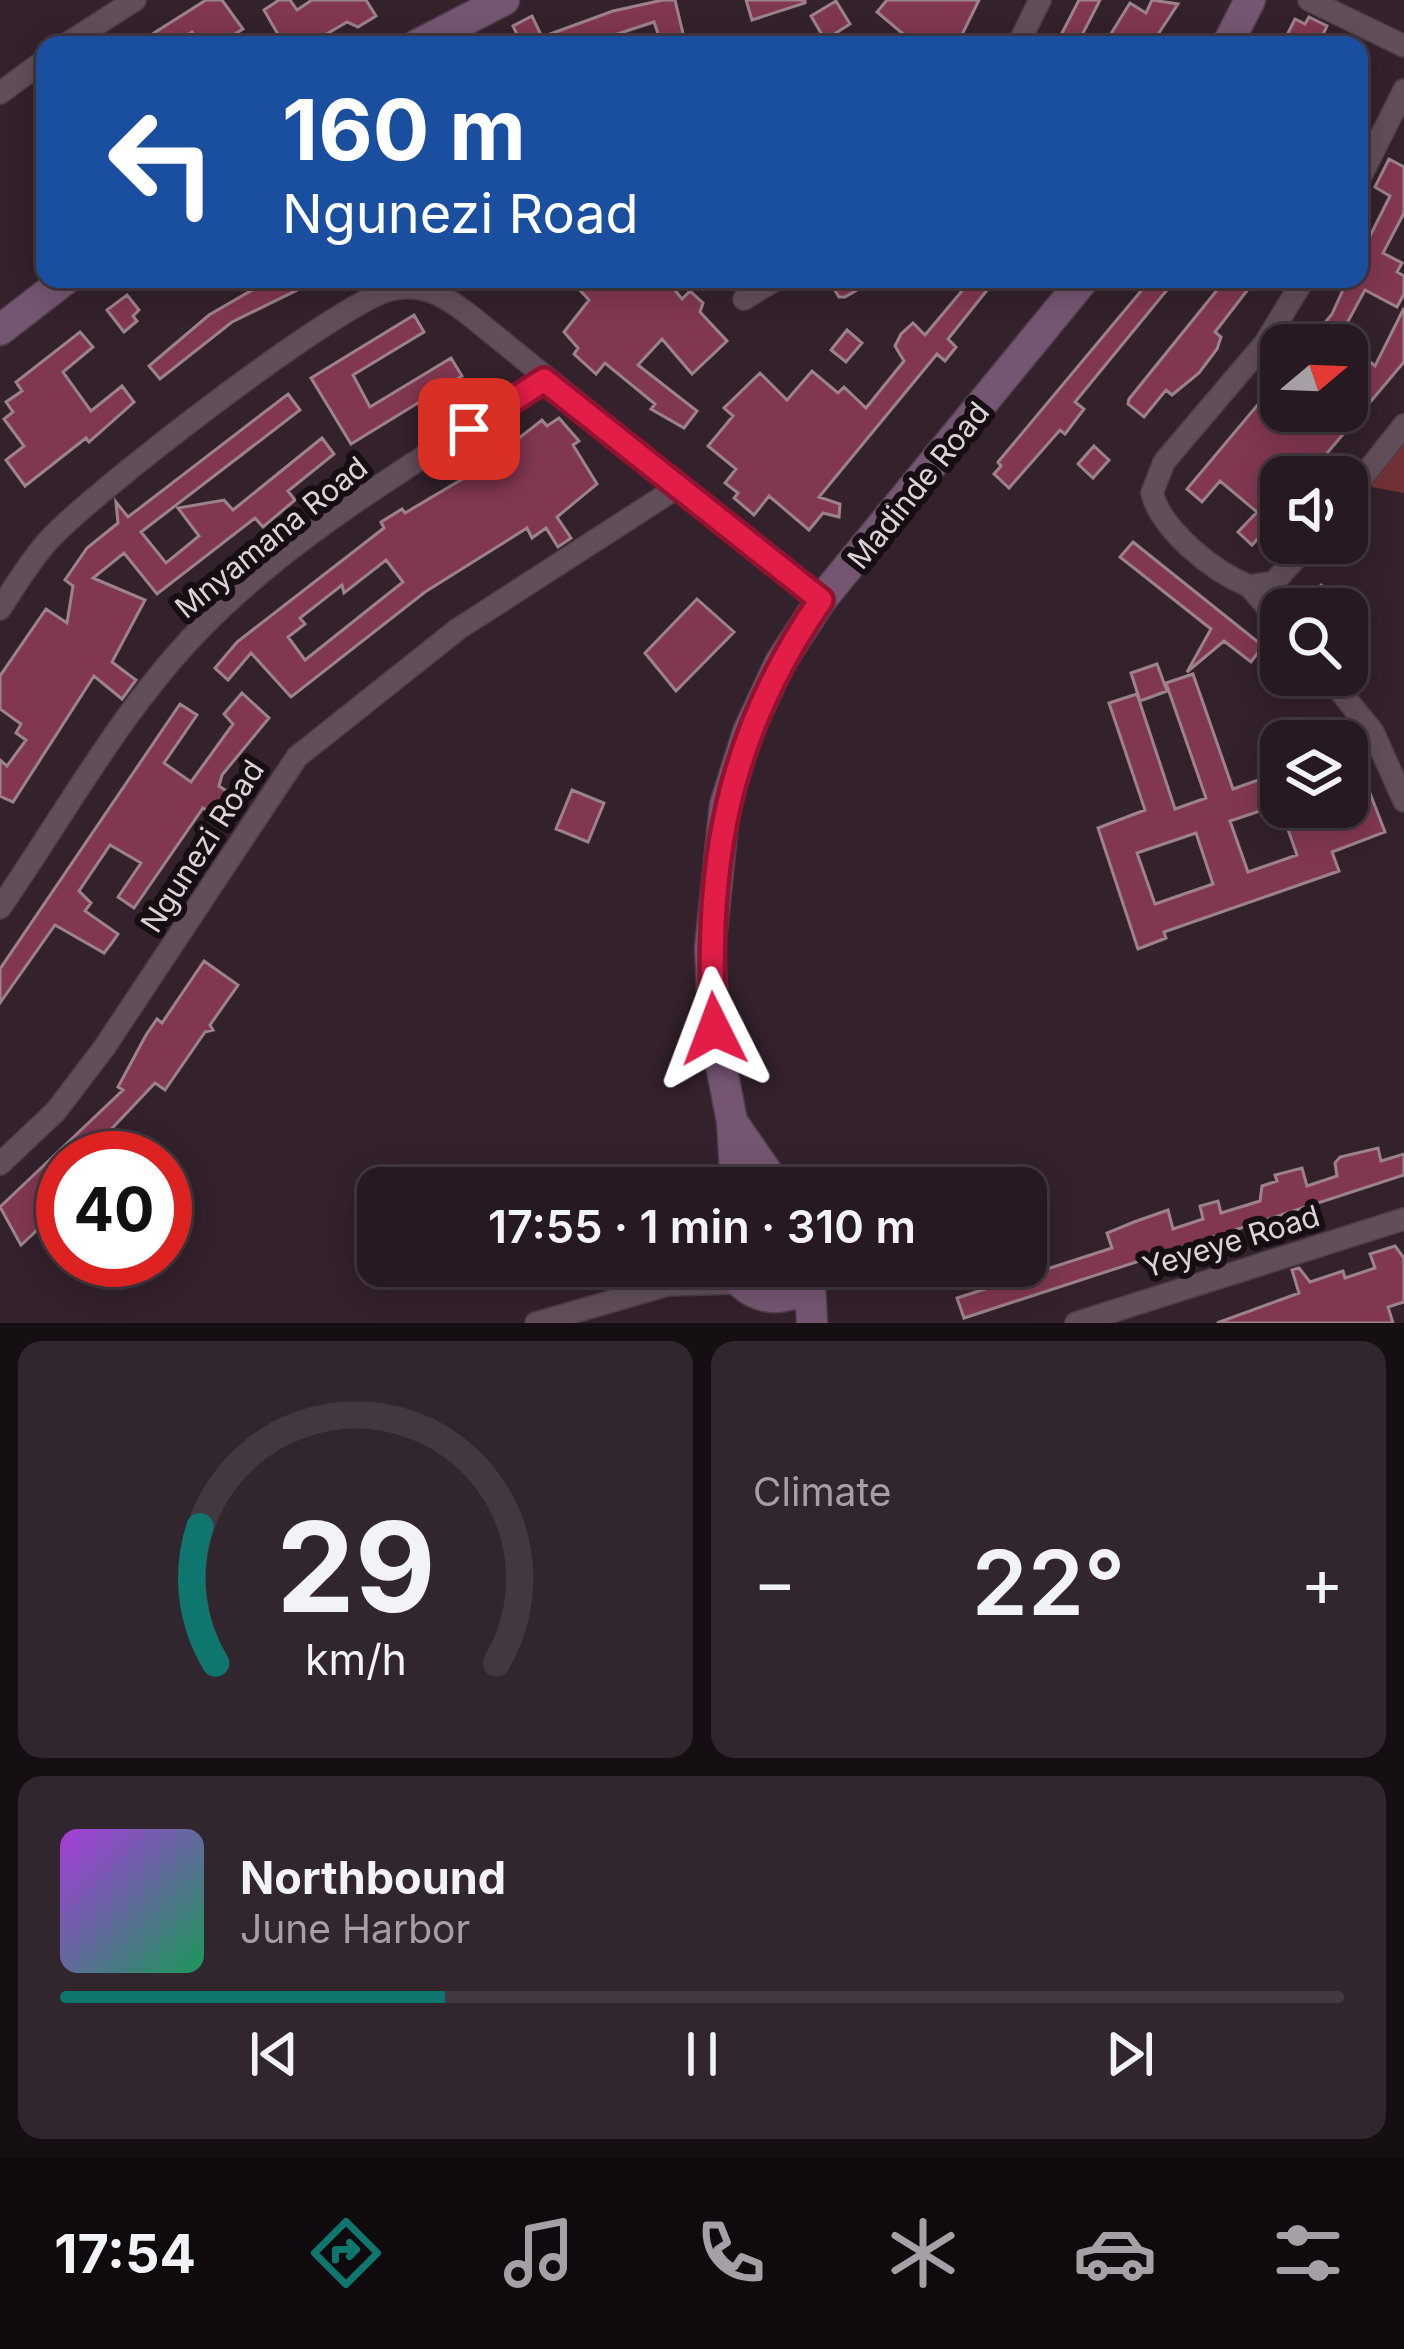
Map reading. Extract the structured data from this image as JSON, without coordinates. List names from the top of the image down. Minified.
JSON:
{"streets":{"street":["Madinde Road","Mnyamana Road","Ngunezi Road","Yeyeye Road"]},"north":"right","page":{"turn":["160 m","Ngunezi Road"],"limit":"40","trip":"17:55 · 1 min · 310 m","tile":"Climate","heat":["−","22°","+"],"song":["Northbound","June Harbor"],"tabs":"17:54","gauge":["29","km/h"]}}
